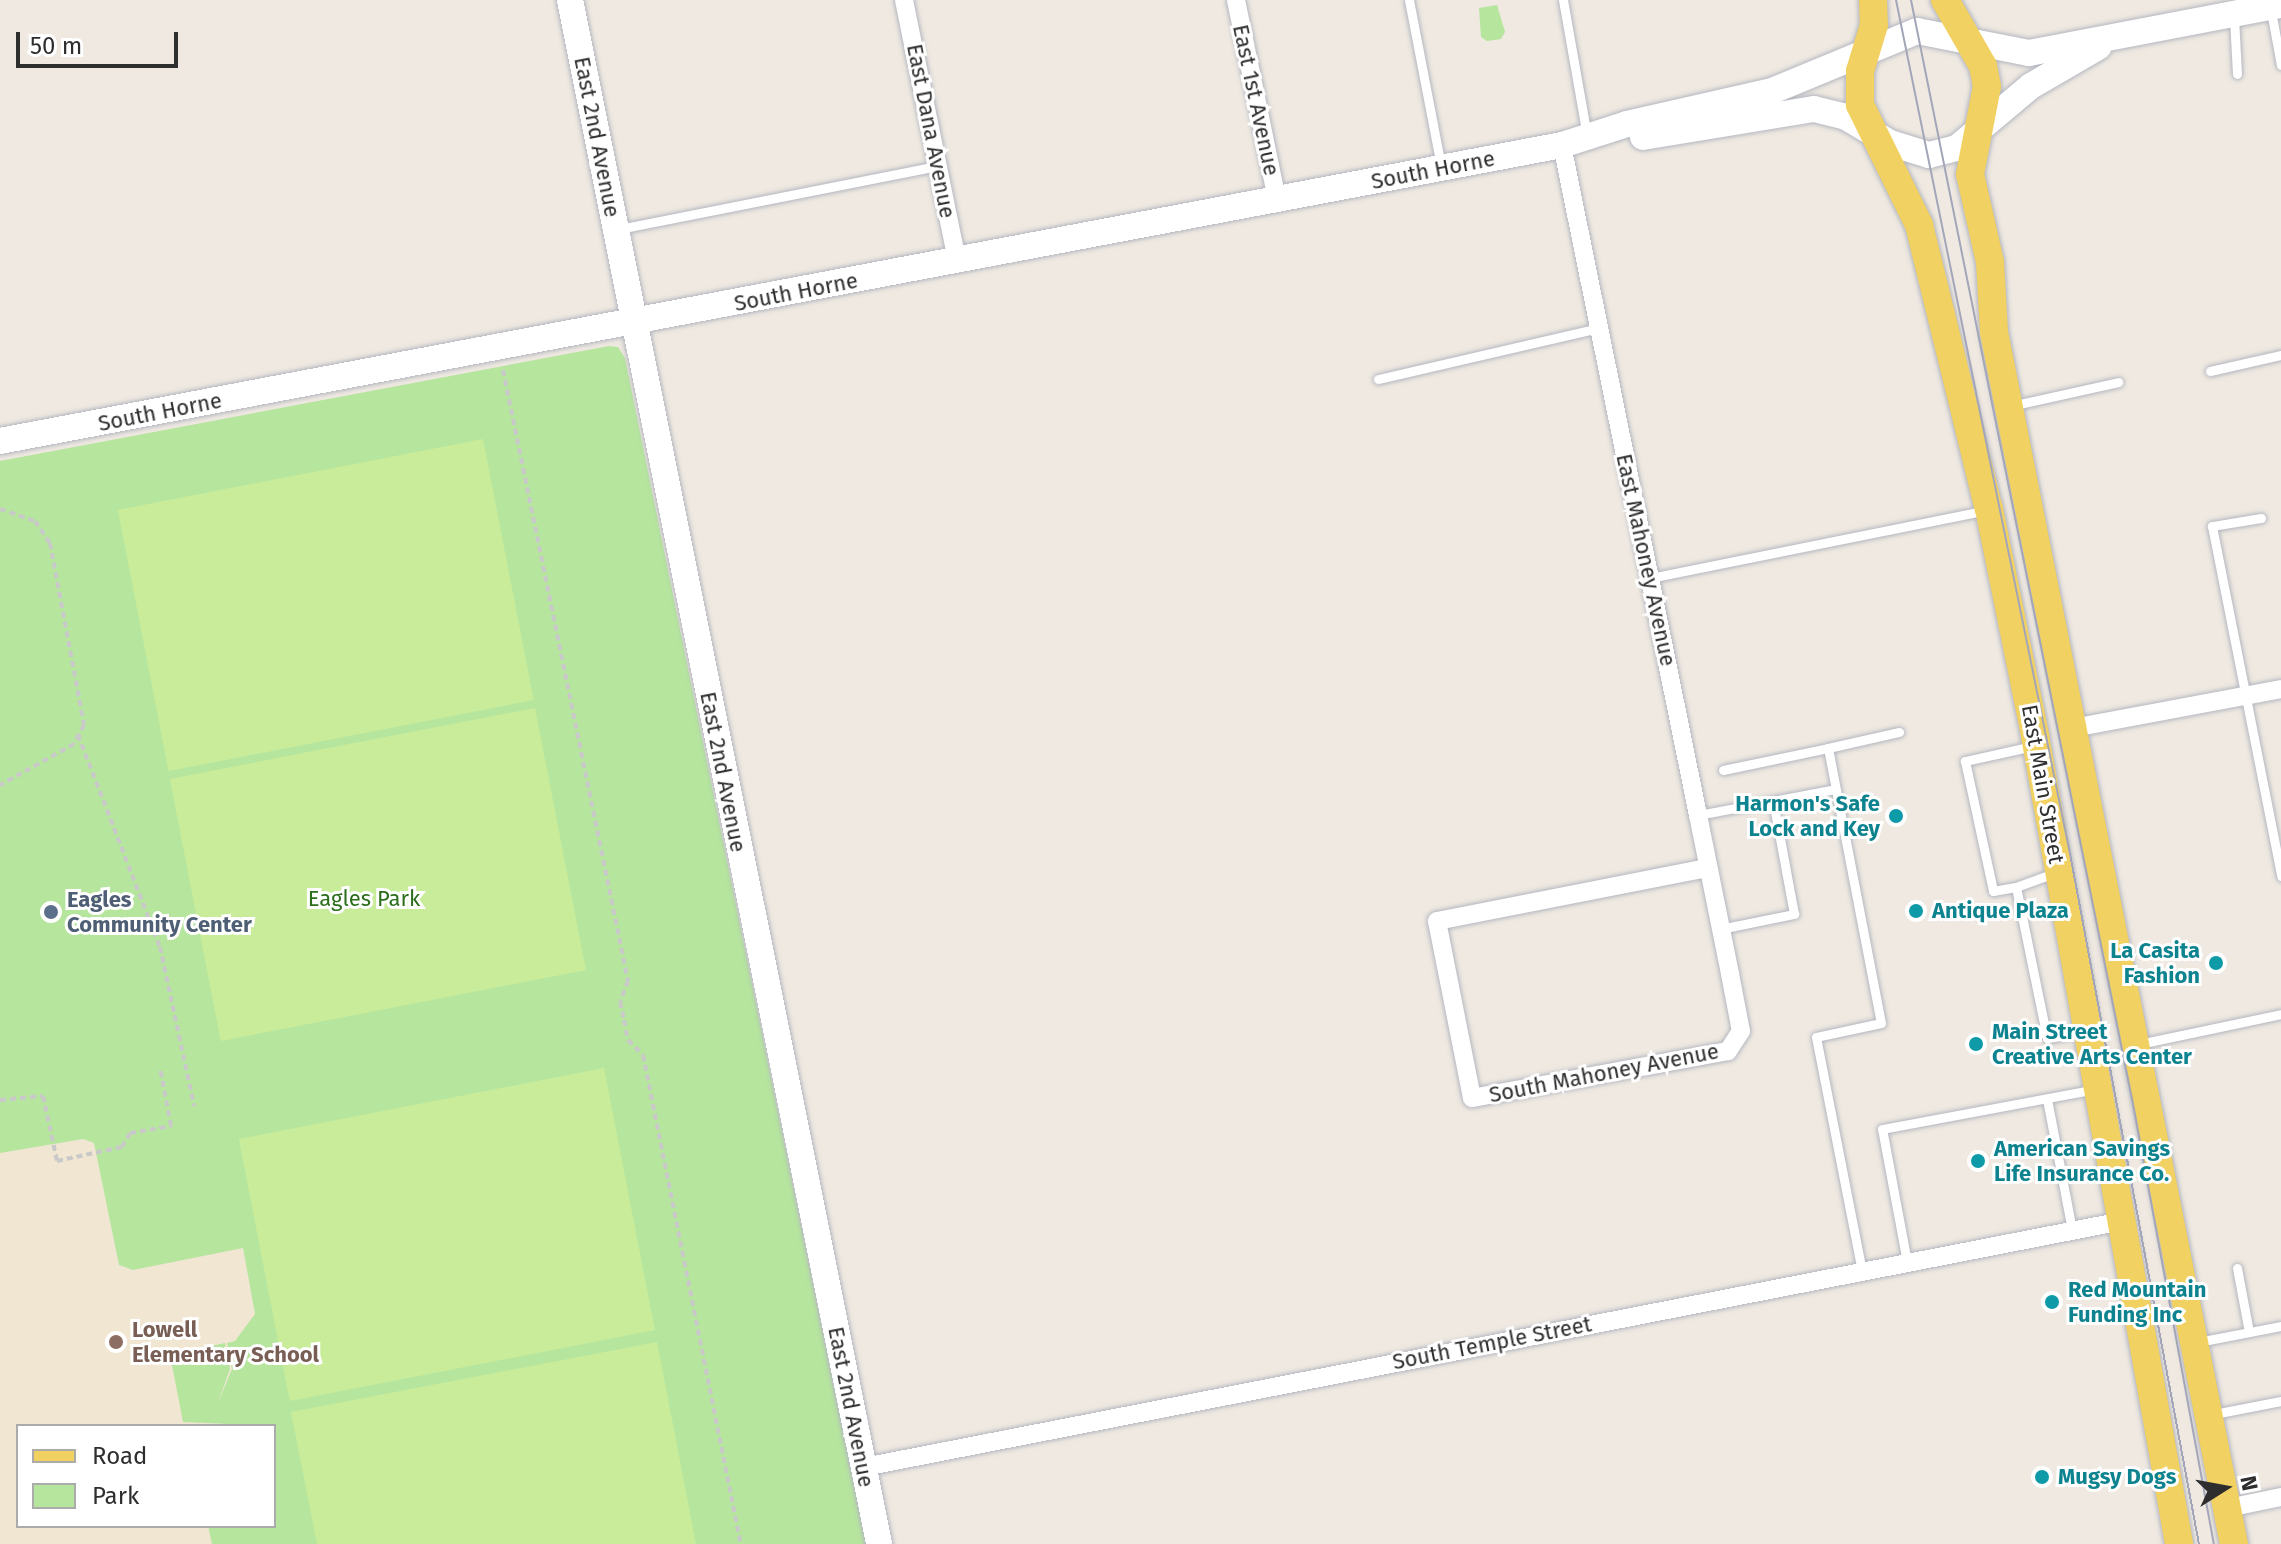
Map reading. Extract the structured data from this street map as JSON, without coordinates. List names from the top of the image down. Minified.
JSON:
{"streets":{"main road":["East Main Street"],"street":["East 1st Avenue","East Dana Avenue","East 2nd Avenue","South Horne","East Mahoney Avenue","South Mahoney Avenue","South Temple Street"]},"crossings":[["East 1st Avenue","South Horne"],["East Dana Avenue","South Horne"],["East 2nd Avenue","South Horne"],["East 2nd Avenue","South Temple Street"],["South Horne","East Mahoney Avenue"],["South Horne","East Main Street"],["East Mahoney Avenue","South Mahoney Avenue"],["East Main Street","South Temple Street"]],"parks":["Eagles Park"],"places":["Harmon's Safe Lock and Key","Antique Plaza","Eagles Community Center","La Casita Fashion","Main Street Creative Arts Center","American Savings Life Insurance Co.","Red Mountain Funding Inc","Lowell Elementary School","Mugsy Dogs"],"legend":["Road","Park"],"scale_bar":"50 m","north":"right"}
